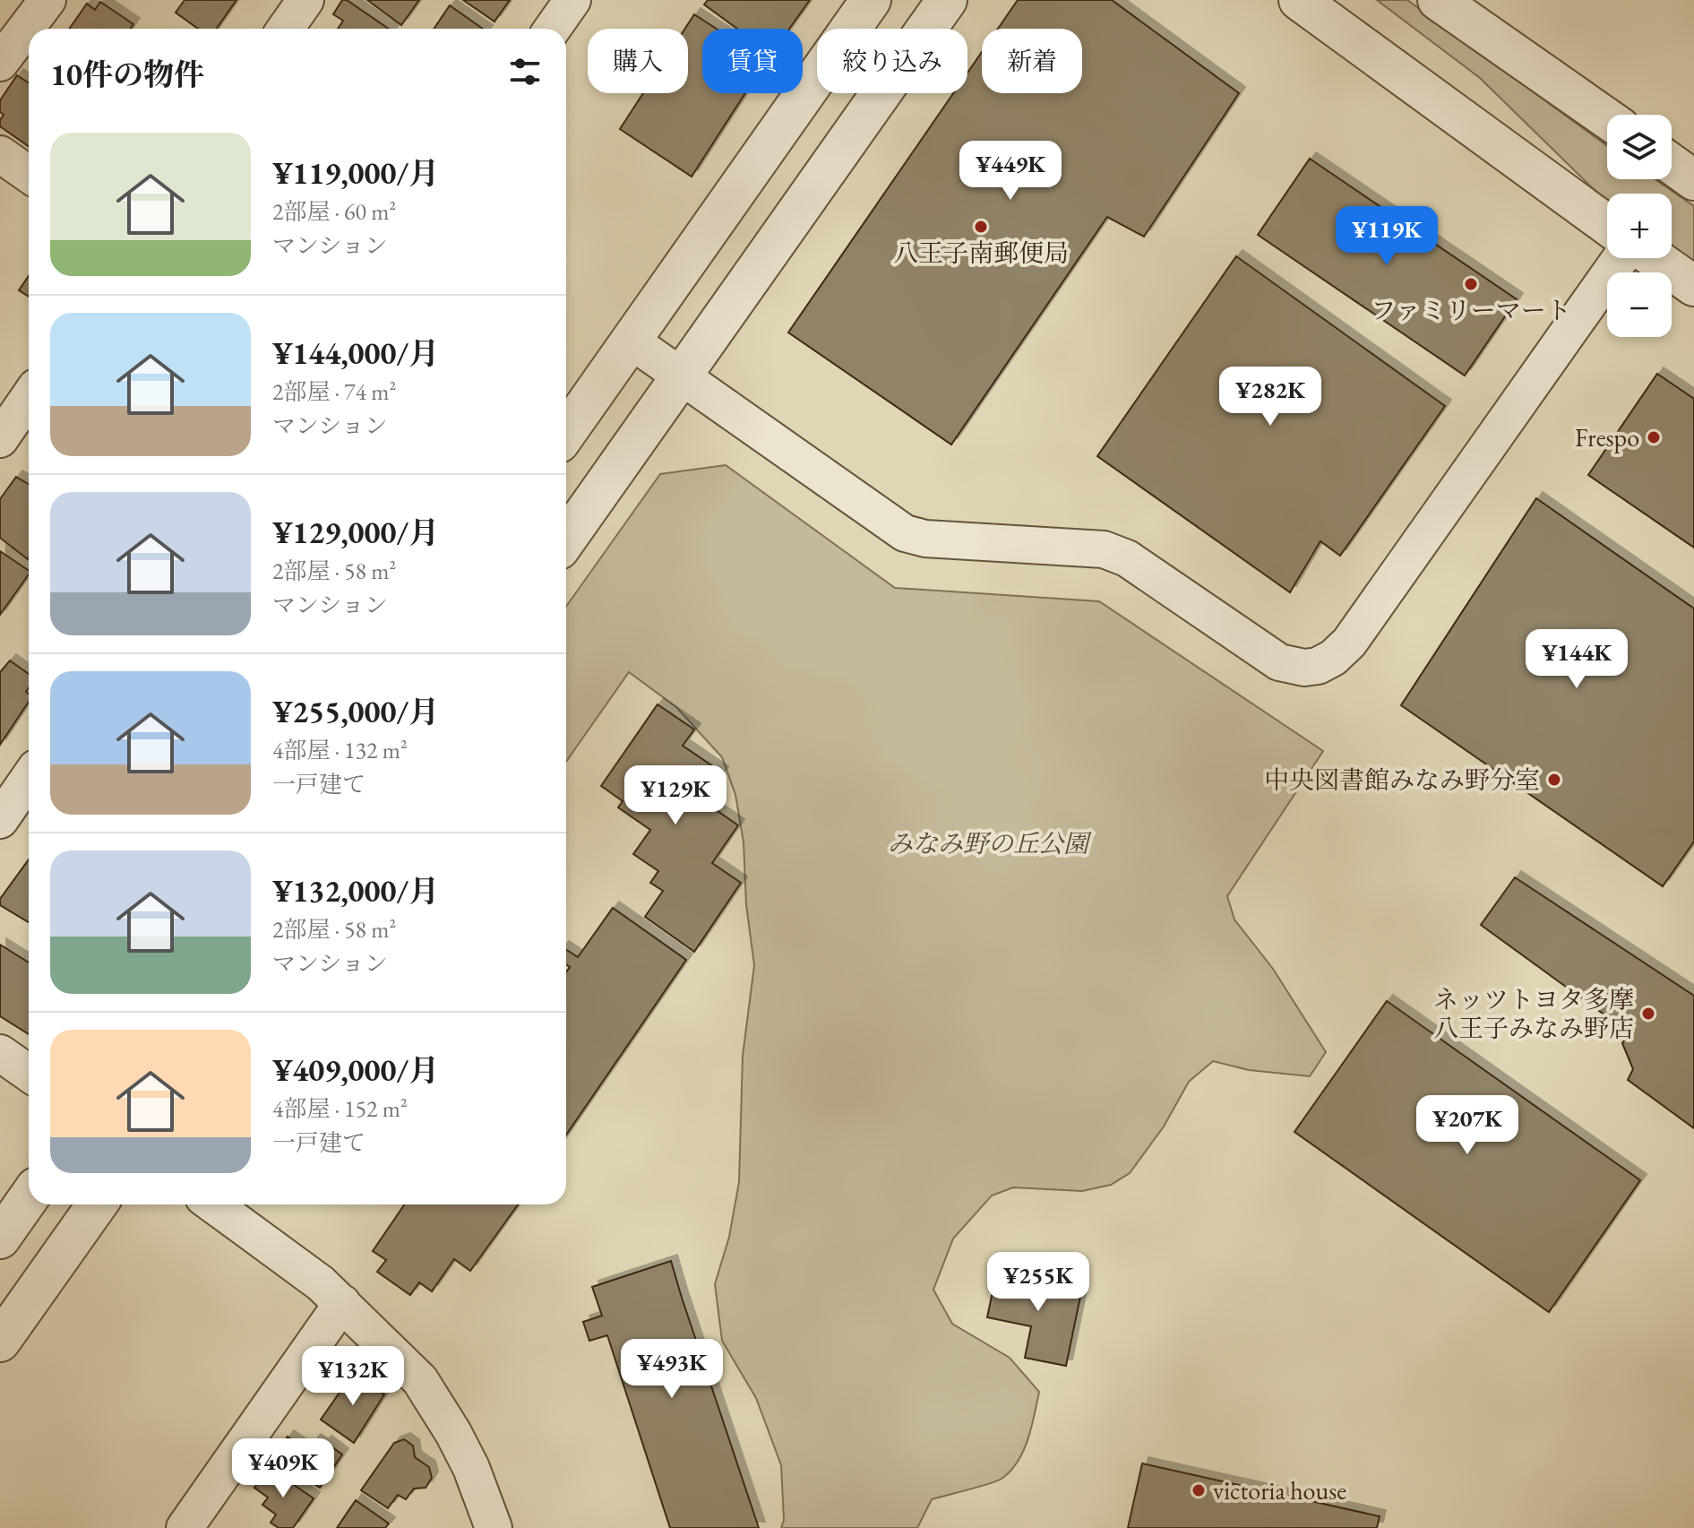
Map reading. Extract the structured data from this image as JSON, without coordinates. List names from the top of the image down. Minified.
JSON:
{"parks":["みなみ野の丘公園"],"places":["八王子南郵便局","ファミリーマート","Frespo","中央図書館みなみ野分室","ネッツトヨタ多摩 八王子みなみ野店","victoria house"],"page":{"chip":["購入","賃貸","絞り込み","新着"],"heading":"10件の物件","map_buttons":["+","−"],"list":[{"name":"¥119,000/月","note":"2部屋 · 60 m² · マンション"},{"name":"¥144,000/月","note":"2部屋 · 74 m² · マンション"},{"name":"¥129,000/月","note":"2部屋 · 58 m² · マンション"},{"name":"¥255,000/月","note":"4部屋 · 132 m² · 一戸建て"},{"name":"¥132,000/月","note":"2部屋 · 58 m² · マンション"},{"name":"¥409,000/月","note":"4部屋 · 152 m² · 一戸建て"}],"price":["¥449K","¥119K","¥282K","¥144K","¥129K","¥207K","¥255K","¥493K","¥132K","¥409K"]}}
